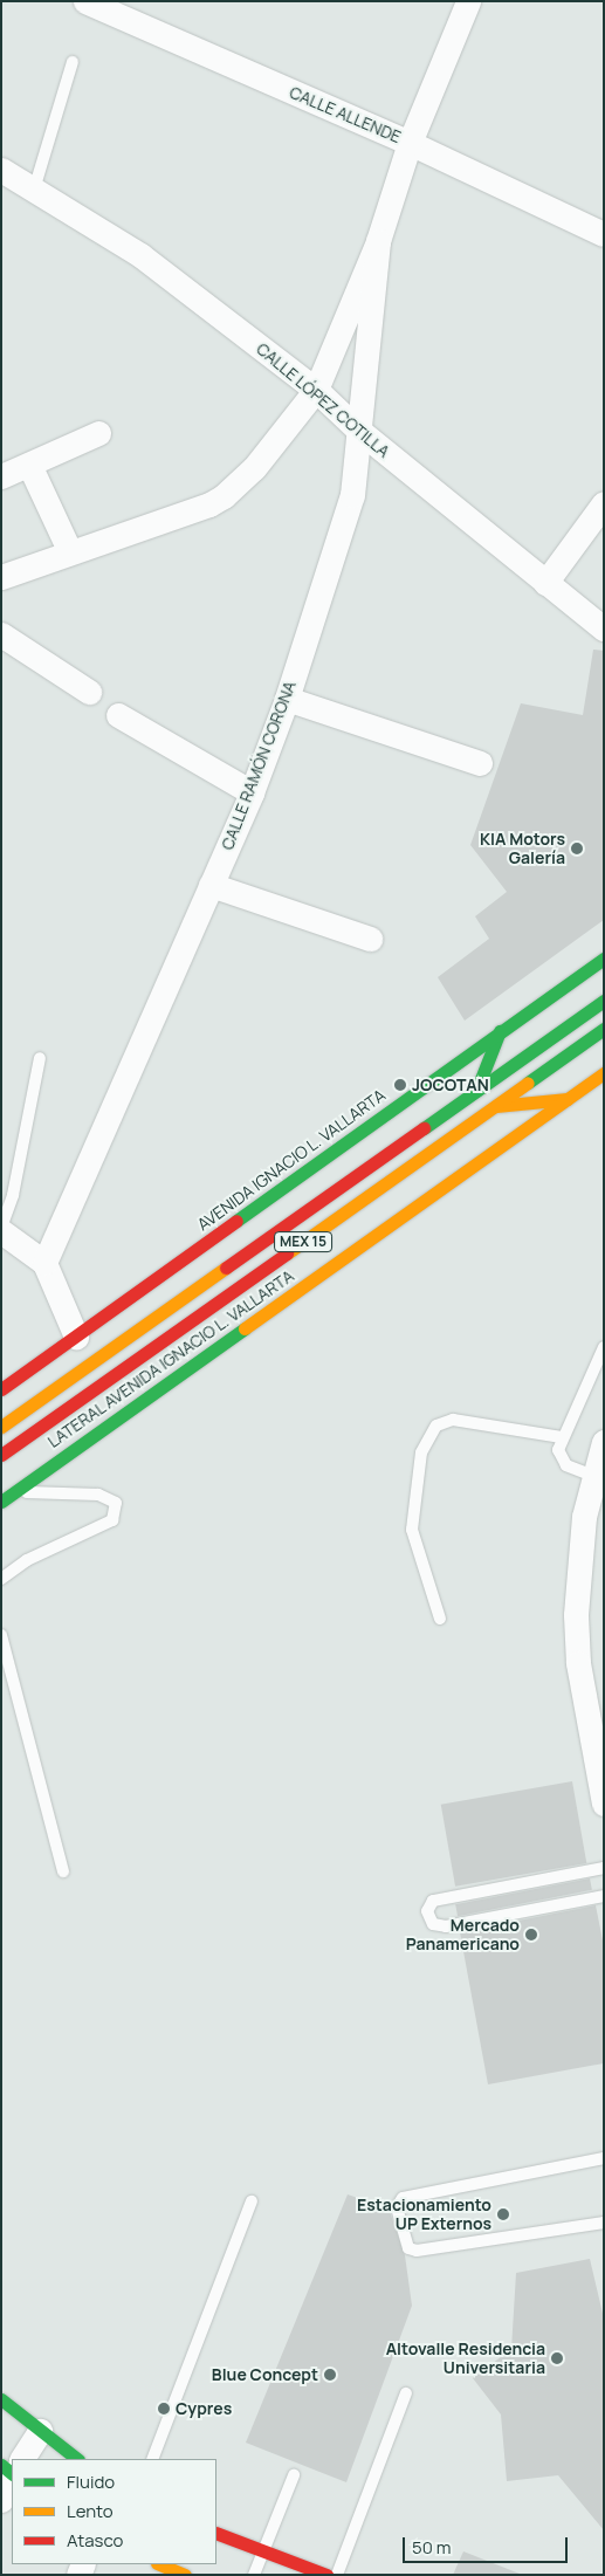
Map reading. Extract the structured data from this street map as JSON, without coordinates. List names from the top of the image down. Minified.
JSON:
{"streets":{"main road":["AVENIDA IGNACIO L. VALLARTA","MEX 15","LATERAL AVENIDA IGNACIO L. VALLARTA"],"street":["CALLE ALLENDE","CALLE LÓPEZ COTILLA","CALLE RAMÓN CORONA"]},"crossings":[["CALLE LÓPEZ COTILLA","CALLE RAMÓN CORONA"]],"places":["KIA Motors Galería","JOCOTAN","Mercado Panamericano","Estacionamiento UP Externos","Altovalle Residencia Universitaria","Blue Concept","Cypres"],"legend":["Fluido","Lento","Atasco"],"scale_bar":"50 m"}
